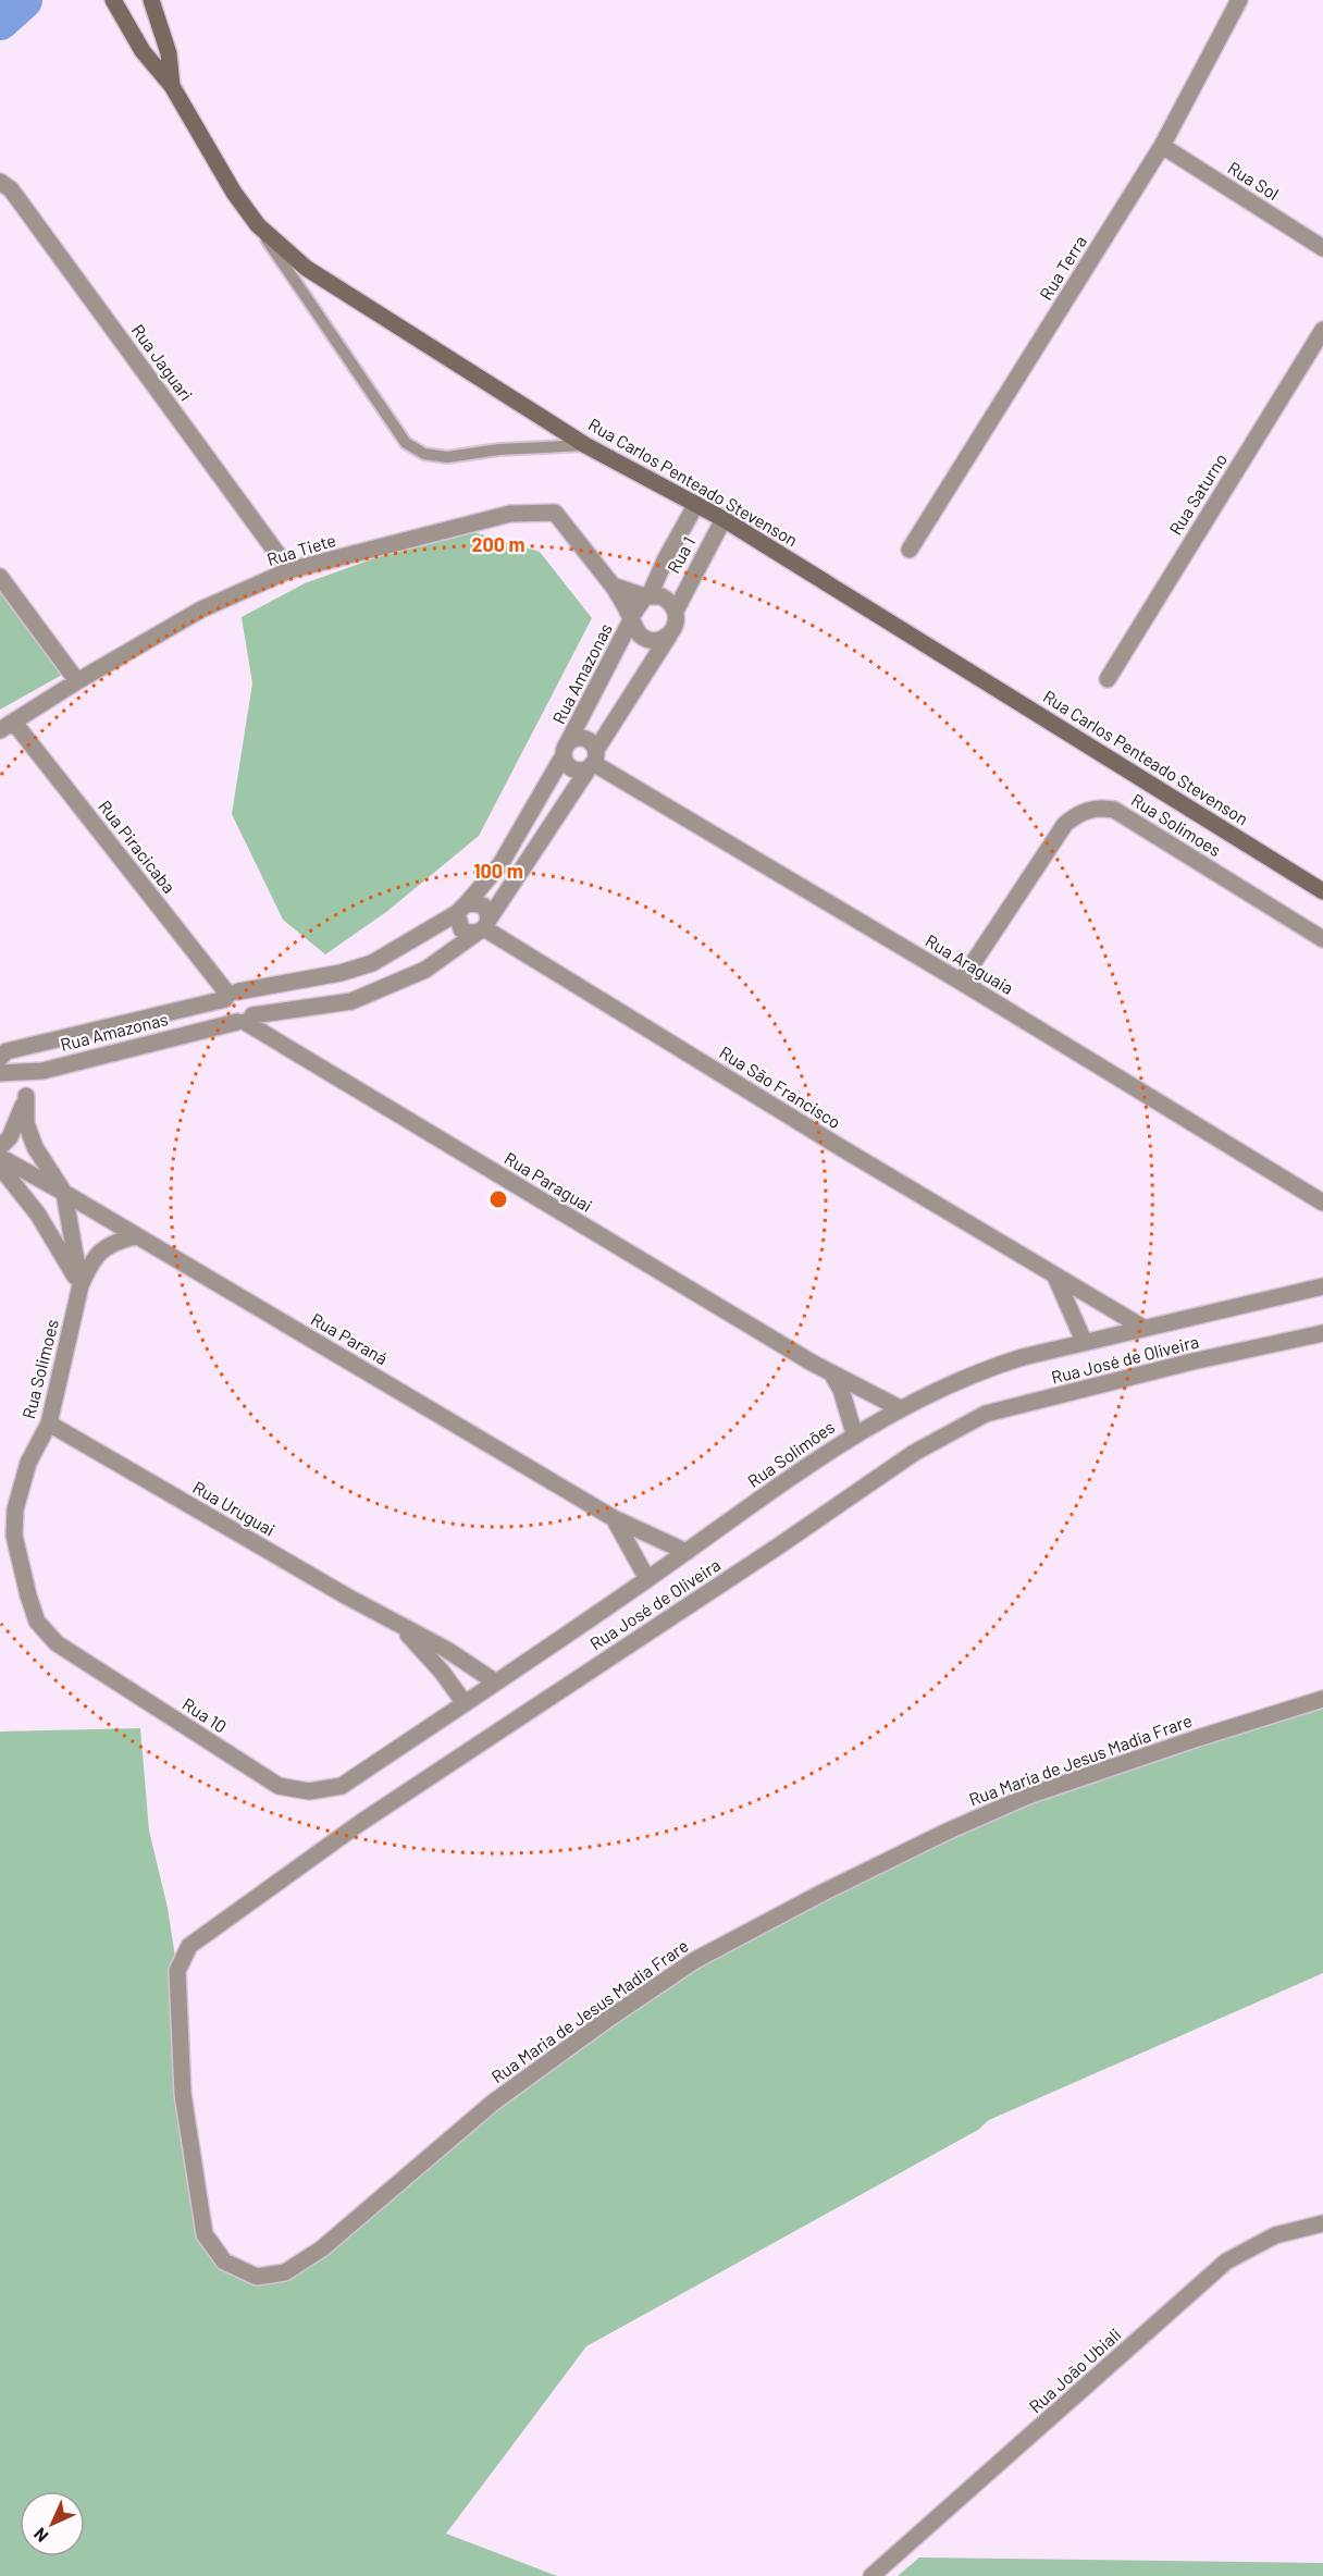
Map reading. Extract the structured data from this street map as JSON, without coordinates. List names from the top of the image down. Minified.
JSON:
{"streets":{"street":["Rua Sol","Rua Terra","Rua Jaguari","Rua Carlos Penteado Stevenson","Rua Saturno","Rua Tiete","Rua 1","Rua Amazonas","Rua Solimoes","Rua Piracicaba","Rua Araguaia","Rua São Francisco","Rua Paraguai","Rua Paraná","Rua José de Oliveira","Rua Solimões","Rua Uruguai","Rua 10","Rua Maria de Jesus Madia Frare","Rua João Ubiali"]},"crossings":[["Rua Sol","Rua Terra"],["Rua Jaguari","Rua Tiete"],["Rua Carlos Penteado Stevenson","Rua 1"],["Rua Tiete","Rua 1"],["Rua Tiete","Rua Amazonas"],["Rua Tiete","Rua Piracicaba"],["Rua 1","Rua Amazonas"],["Rua Amazonas","Rua Piracicaba"],["Rua Amazonas","Rua Araguaia"],["Rua Amazonas","Rua São Francisco"],["Rua Amazonas","Rua Paraguai"],["Rua Amazonas","Rua Paraná"],["Rua Solimoes","Rua Araguaia"],["Rua Solimoes","Rua Paraná"],["Rua Solimoes","Rua Uruguai"],["Rua Solimoes","Rua 10"],["Rua São Francisco","Rua Solimões"],["Rua Paraguai","Rua Solimões"],["Rua Paraná","Rua Solimões"],["Rua José de Oliveira","Rua Maria de Jesus Madia Frare"],["Rua Solimões","Rua Uruguai"],["Rua Solimões","Rua 10"]],"north":"bottom left","rings":["200 m","100 m"]}
